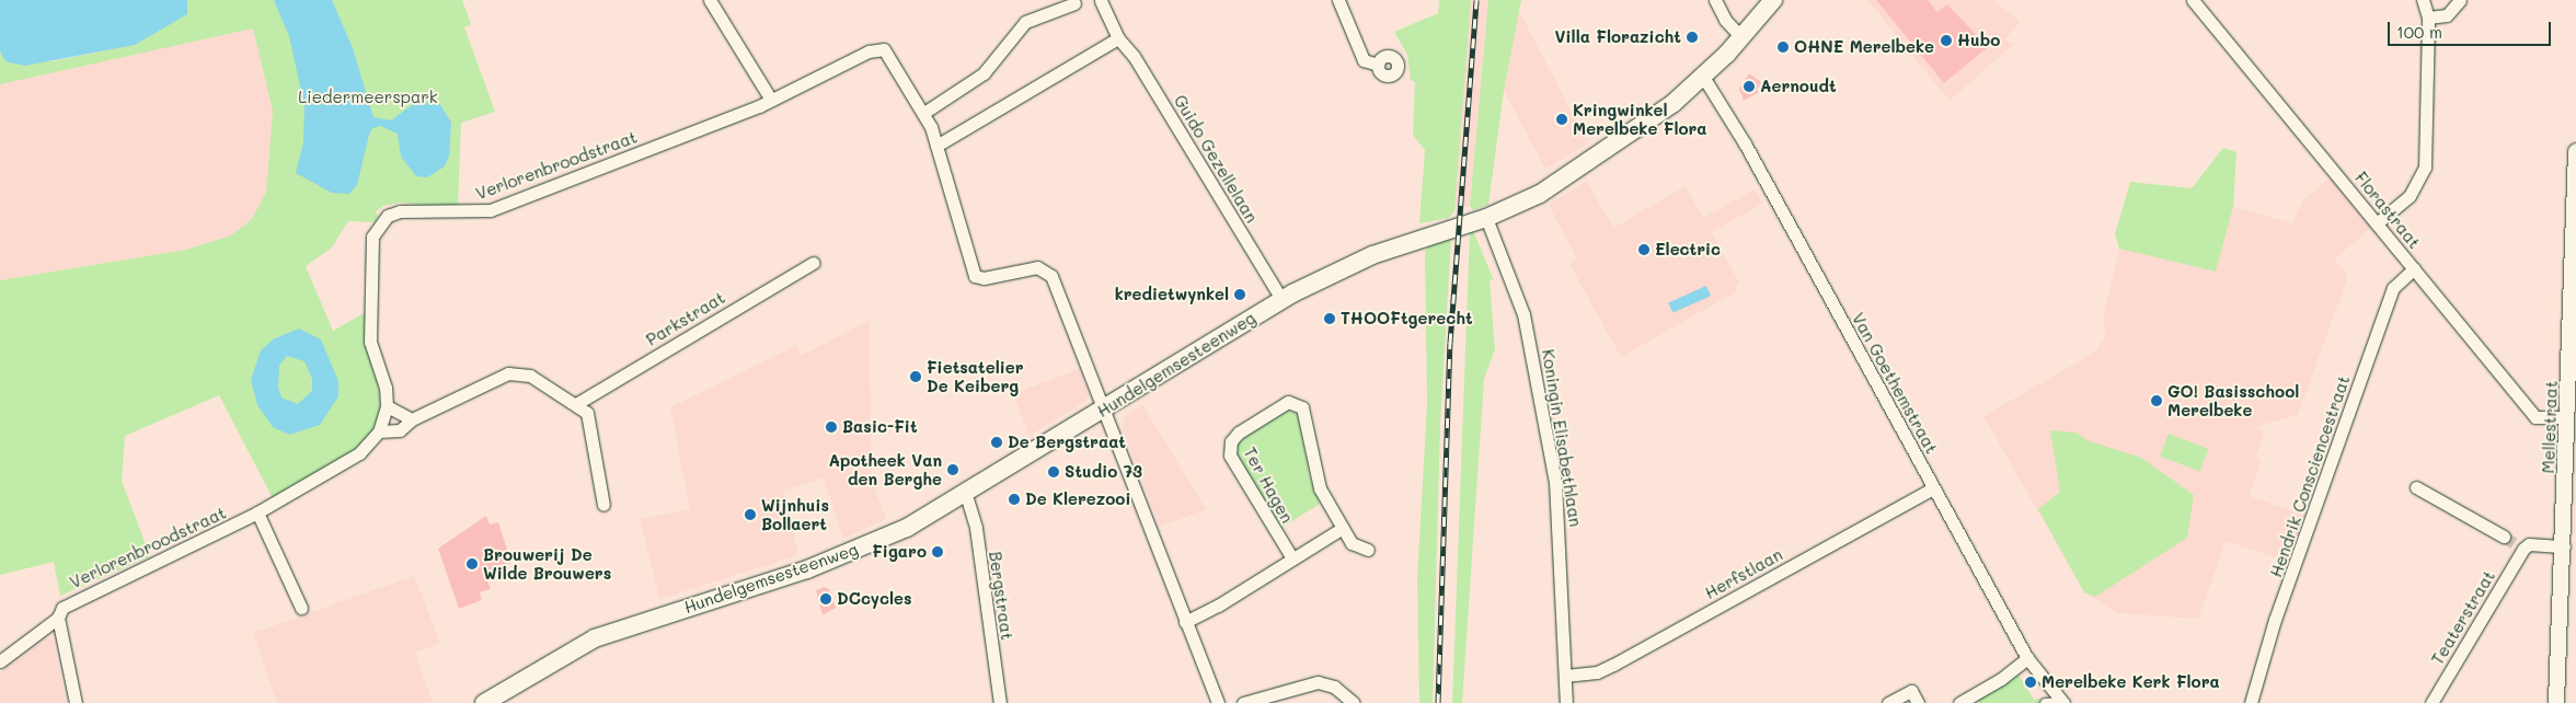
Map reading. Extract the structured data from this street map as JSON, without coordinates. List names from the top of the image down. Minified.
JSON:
{"streets":{"main road":["Hundelgemsesteenweg"],"street":["Guido Gezellelaan","Verlorenbroodstraat","Florastraat","Parkstraat","Van Goethemstraat","Mellestraat","Koningin Elisabethlaan","Hendrik Consciencestraat","Ter Hagen","Herfstlaan","Bergstraat","Teaterstraat"]},"crossings":[["Guido Gezellelaan","Hundelgemsesteenweg"],["Verlorenbroodstraat","Hundelgemsesteenweg"],["Florastraat","Mellestraat"],["Florastraat","Hendrik Consciencestraat"],["Hundelgemsesteenweg","Van Goethemstraat"],["Hundelgemsesteenweg","Koningin Elisabethlaan"],["Hundelgemsesteenweg","Bergstraat"],["Van Goethemstraat","Herfstlaan"],["Mellestraat","Teaterstraat"],["Koningin Elisabethlaan","Herfstlaan"]],"parks":["Liedermeerspark"],"places":["Villa Florazicht","Hubo","OHNE Merelbeke","Aernoudt","Kringwinkel Merelbeke Flora","Electric","kredietwynkel","THOOFtgerecht","Fietsatelier De Keiberg","GO! Basisschool Merelbeke","Basic-Fit","De Bergstraat","Apotheek Van den Berghe","Studio 73","De Klerezooi","Wijnhuis Bollaert","Figaro","Brouwerij De Wilde Brouwers","DCcycles","Merelbeke Kerk Flora"],"scale_bar":"100 m"}
